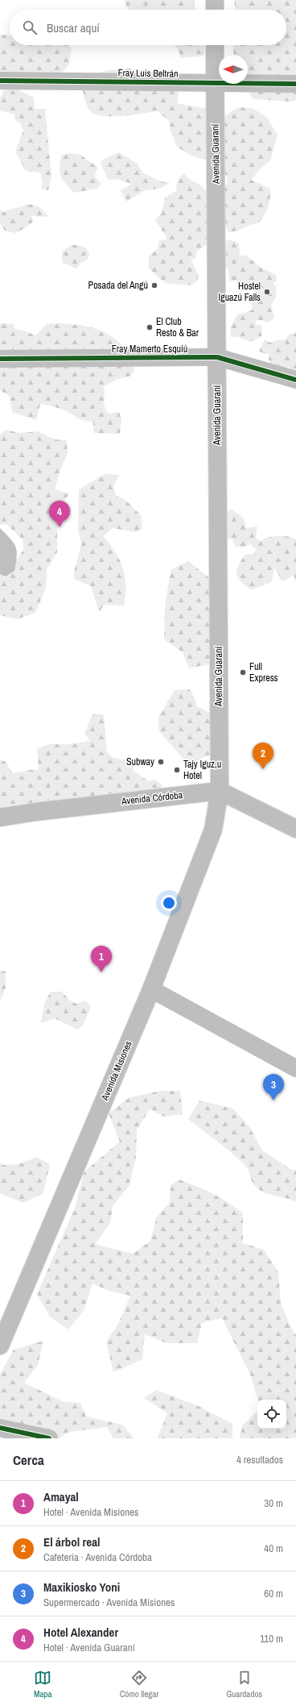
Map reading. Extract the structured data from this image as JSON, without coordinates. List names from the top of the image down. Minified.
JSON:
{"streets":{"main road":["Fray Luis Beltrán","Avenida Guaraní","Fray Mamerto Esquiú","Avenida Córdoba","Avenida Misiones"]},"crossings":[["Fray Luis Beltrán","Avenida Guaraní"],["Avenida Guaraní","Fray Mamerto Esquiú"],["Avenida Guaraní","Avenida Córdoba"],["Avenida Guaraní","Avenida Misiones"],["Avenida Córdoba","Avenida Misiones"]],"places":["Posada del Angú","Hostel Iguazú Falls","El Club Resto & Bar","Full Express","Subway","Tajy Iguz,u Hotel"],"north":"left","page":{"search":"Buscar aquí","pins":["4","2","1","3"],"heading":["Cerca","4 resultados"],"list":[{"mark":"1","name":"Amayal","note":"Hotel · Avenida Misiones","value":"30 m"},{"mark":"2","name":"El árbol real","note":"Cafetería · Avenida Córdoba","value":"40 m"},{"mark":"3","name":"Maxikiosko Yoni","note":"Supermercado · Avenida Misiones","value":"60 m"},{"mark":"4","name":"Hotel Alexander","note":"Hotel · Avenida Guaraní","value":"110 m"}],"nav":["Mapa","Cómo llegar","Guardados"]}}
